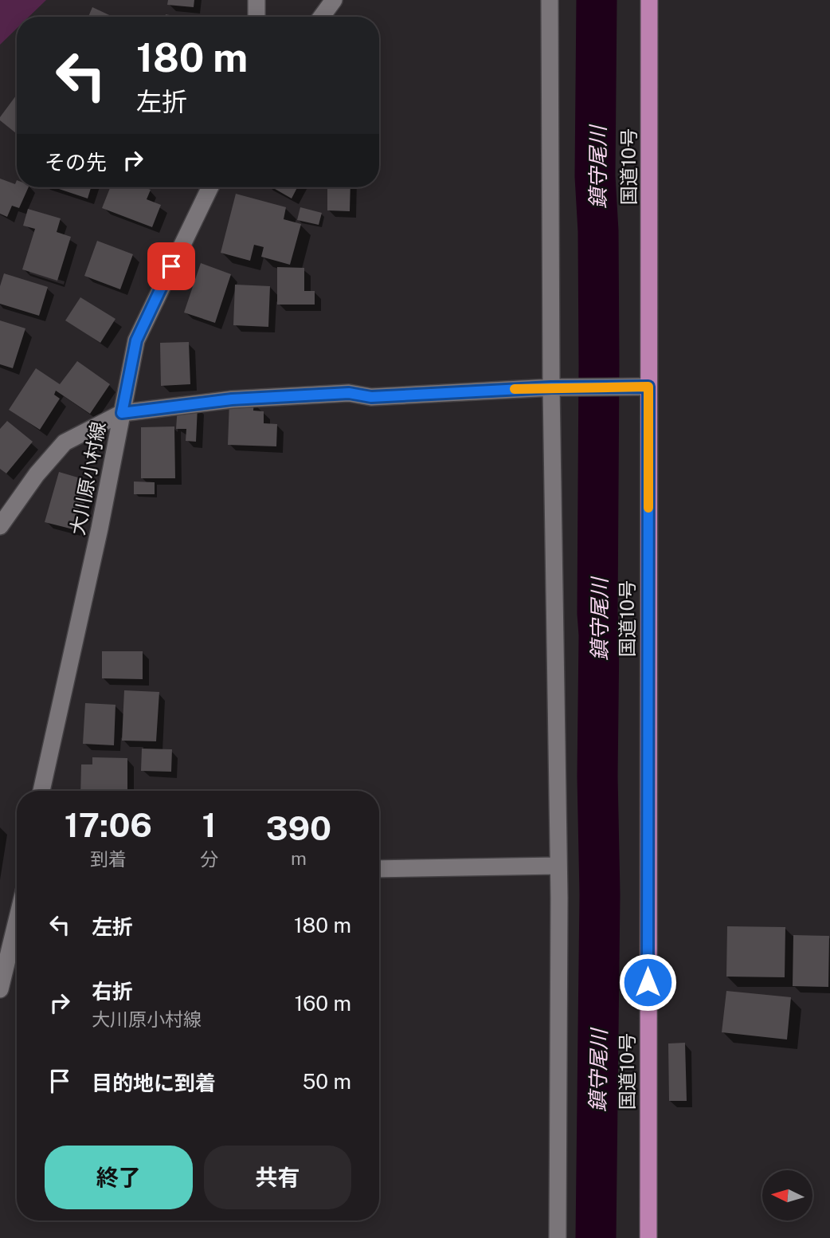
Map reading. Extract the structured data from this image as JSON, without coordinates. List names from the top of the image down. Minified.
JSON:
{"streets":{"highway":["国道10号"],"street":["大川原小村線"]},"water":["鎮守尾川"],"north":"left","page":{"turn":["180 m","左折"],"then":"その先","eta":["17:06","到着","1","分","390","m"],"list":[{"name":"左折","value":"180 m"},{"name":"右折","note":"大川原小村線","value":"160 m"},{"name":"目的地に到着","value":"50 m"}],"buttons":["終了","共有"]}}
